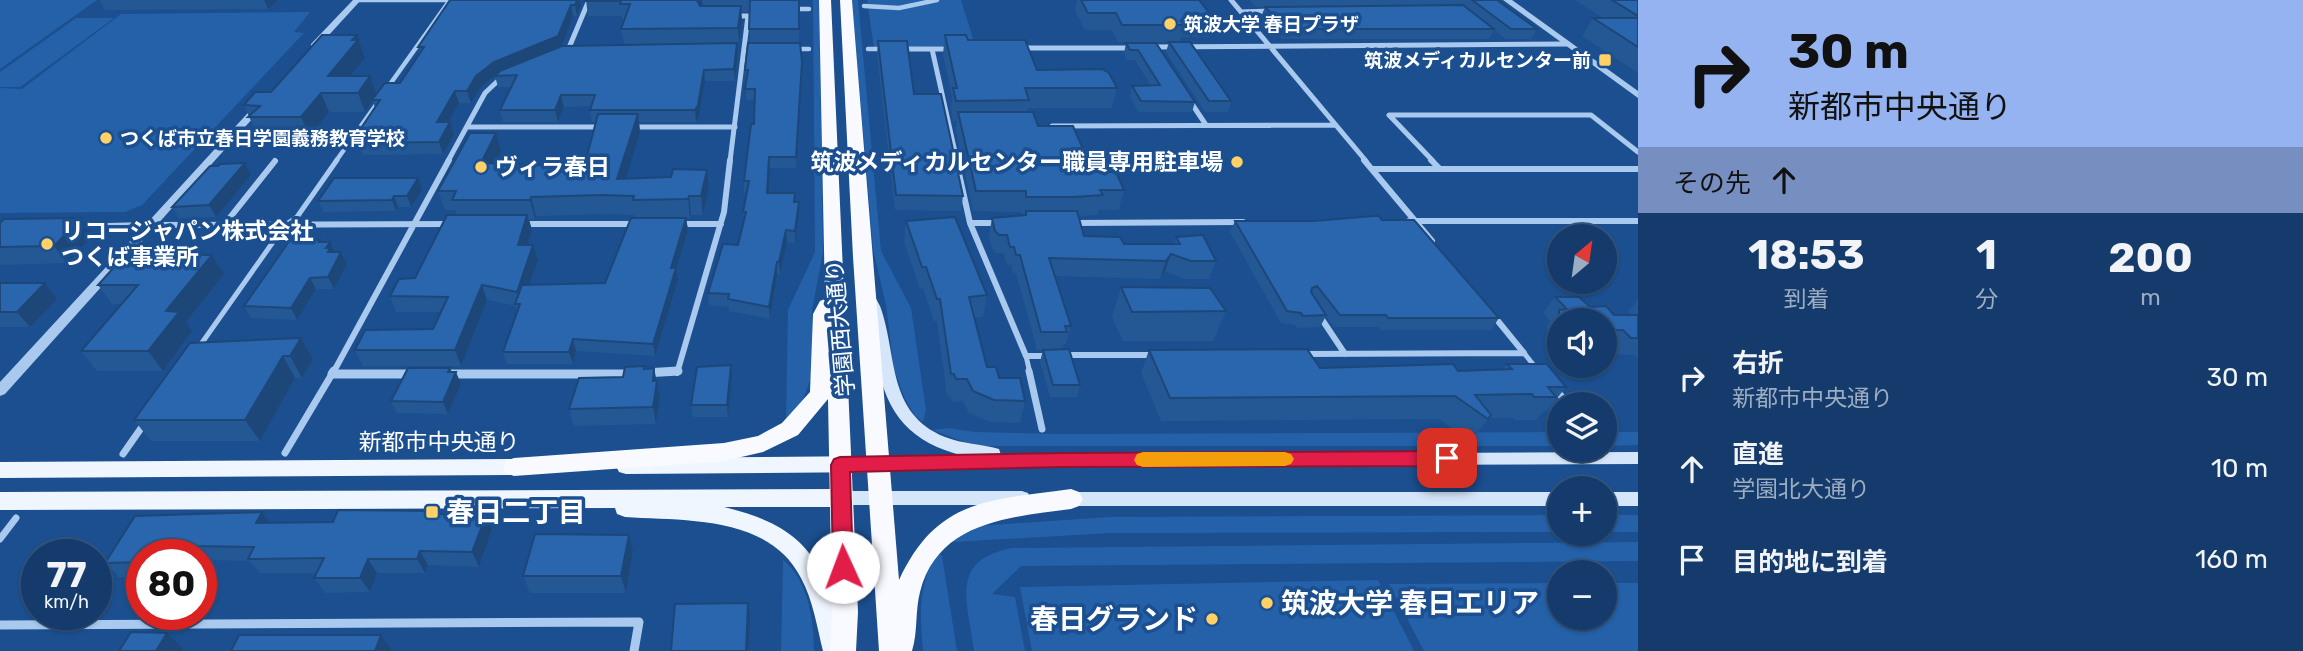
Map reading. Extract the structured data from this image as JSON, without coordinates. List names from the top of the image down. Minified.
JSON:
{"streets":{"highway":["学園西大通り"],"main road":["新都市中央通り"]},"crossings":[["学園西大通り","新都市中央通り"]],"places":{"other":["筑波大学 春日プラザ","つくば市立春日学園義務教育学校","筑波メディカルセンター職員専用駐車場","ヴィラ春日","リコージャパン株式会社 つくば事業所","筑波大学 春日エリア","春日グランド"],"transit":["筑波メディカルセンター前","春日二丁目"]},"north":"top right","page":{"turn":["30 m","新都市中央通り"],"then":"その先","eta":["18:53","到着","1","分","200","m"],"map_buttons":["+","−"],"list":[{"name":"右折","note":"新都市中央通り","value":"30 m"},{"name":"直進","note":"学園北大通り","value":"10 m"},{"name":"目的地に到着","value":"160 m"}],"speed":"77 km/h","limit":"80"}}
